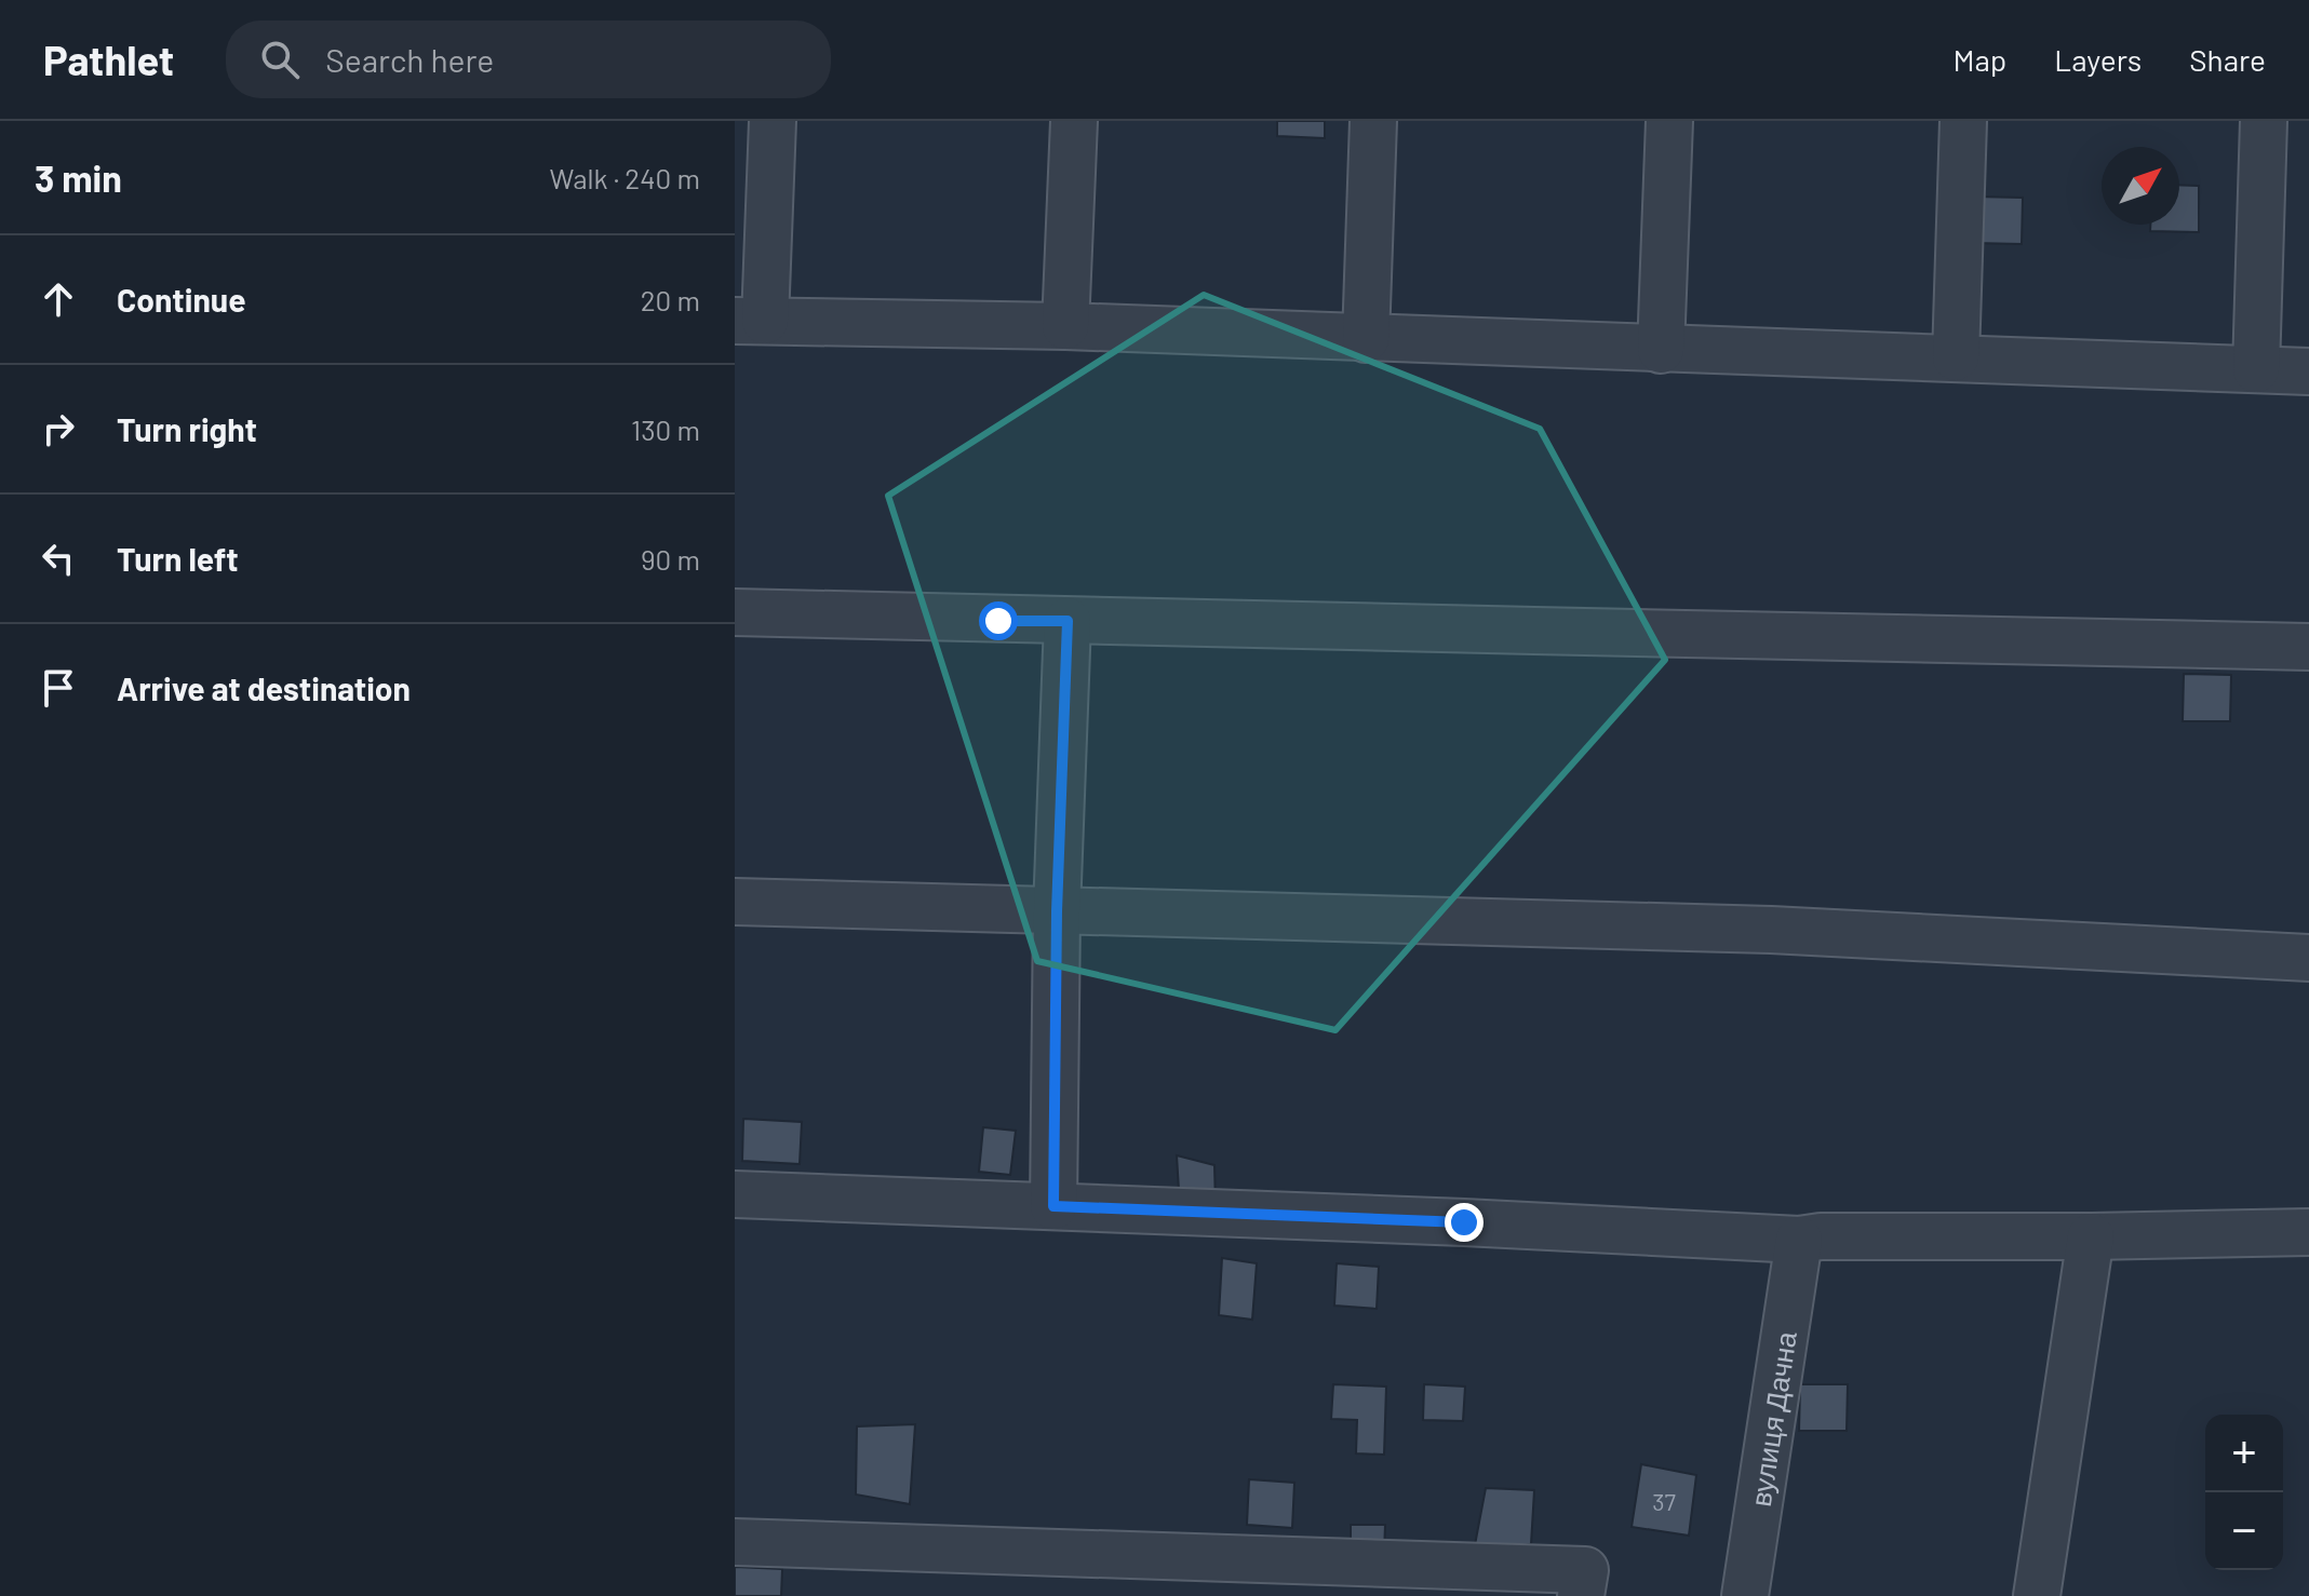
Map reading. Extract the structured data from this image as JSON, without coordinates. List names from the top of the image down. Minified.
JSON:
{"streets":{"street":["вулиця Дачна"]},"house_numbers":["37"],"north":"top right","page":{"header":"Pathlet","search":"Search here","nav":["Map","Layers","Share"],"heading":["3 min","Walk · 240 m"],"list":[["Continue","20 m"],["Turn right","130 m"],["Turn left","90 m"],"Arrive at destination"],"map_buttons":["+","−"]}}
